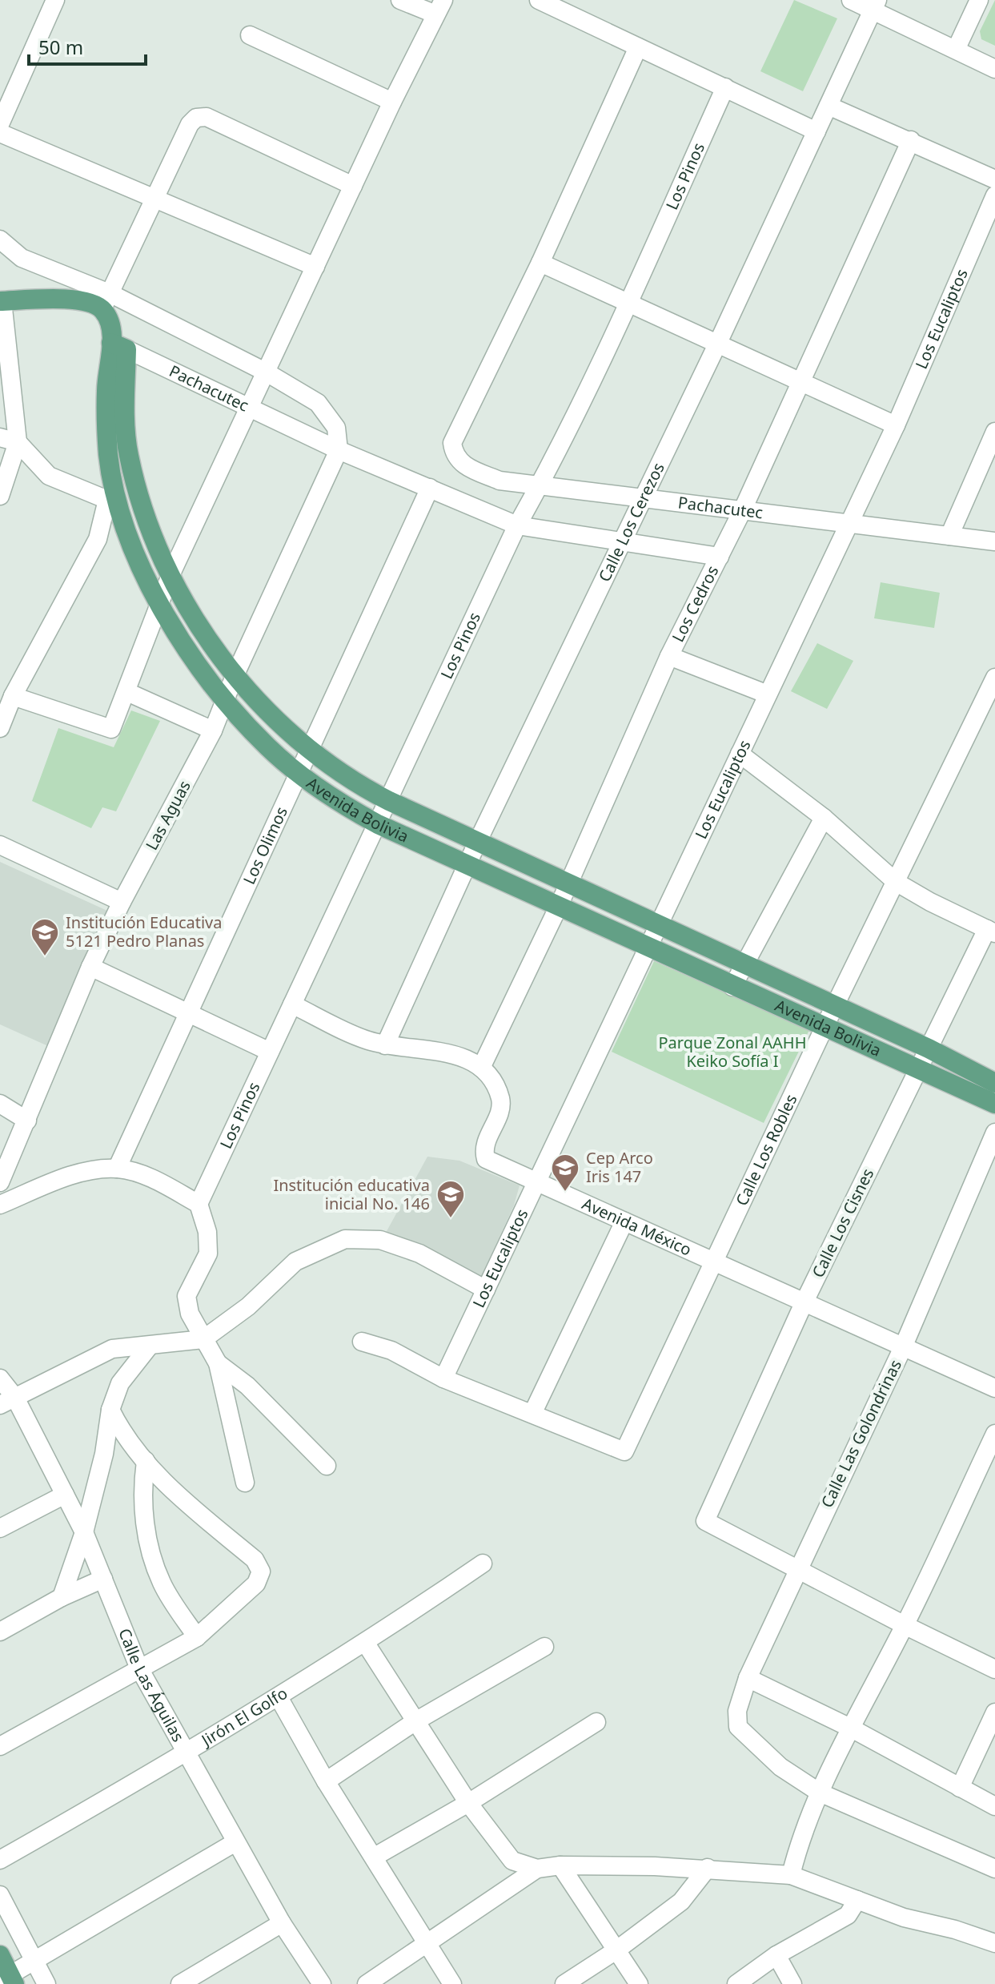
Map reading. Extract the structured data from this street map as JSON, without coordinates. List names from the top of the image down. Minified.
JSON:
{"streets":{"main road":["Avenida Bolivia"],"street":["Los Pinos","Los Eucaliptos","Pachacutec","Calle Los Cerezos","Los Cedros","Las Aguas","Los Olimos","Calle Los Robles","Calle Los Cisnes","Avenida México","Calle Las Golondrinas","Calle Las Águilas","Jirón El Golfo"]},"crossings":[["Los Pinos","Pachacutec"],["Los Pinos","Avenida Bolivia"],["Los Eucaliptos","Pachacutec"],["Los Eucaliptos","Avenida Bolivia"],["Los Eucaliptos","Avenida México"],["Pachacutec","Calle Los Cerezos"],["Pachacutec","Los Cedros"],["Pachacutec","Avenida Bolivia"],["Pachacutec","Las Aguas"],["Pachacutec","Los Olimos"],["Calle Los Cerezos","Avenida Bolivia"],["Los Cedros","Avenida Bolivia"],["Los Cedros","Avenida México"],["Avenida Bolivia","Las Aguas"],["Avenida Bolivia","Los Olimos"],["Avenida Bolivia","Calle Los Robles"],["Avenida Bolivia","Calle Los Cisnes"],["Calle Los Robles","Avenida México"],["Calle Los Cisnes","Avenida México"],["Calle Los Cisnes","Calle Las Golondrinas"],["Avenida México","Calle Las Golondrinas"],["Calle Las Águilas","Jirón El Golfo"]],"parks":["Parque Zonal AAHH Keiko Sofía I"],"places":{"school or university":["Institución Educativa 5121 Pedro Planas","Cep Arco Iris 147","Institución educativa inicial No. 146"]},"scale_bar":"50 m"}
